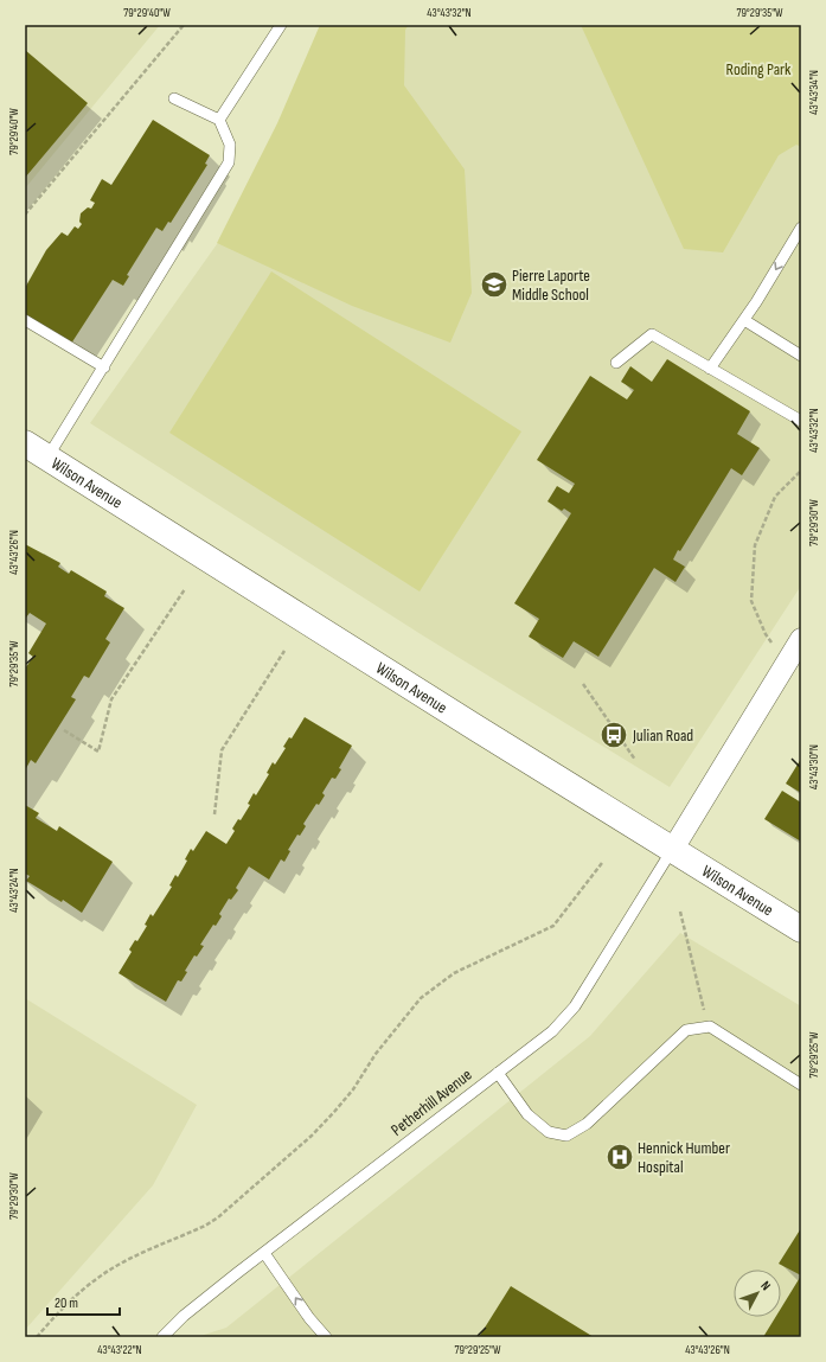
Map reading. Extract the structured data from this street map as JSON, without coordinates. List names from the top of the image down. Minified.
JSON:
{"streets":{"main road":["Wilson Avenue"],"lane":["Petherhill Avenue"]},"crossings":[["Wilson Avenue","Petherhill Avenue"]],"parks":["Roding Park"],"places":{"school or university":["Pierre Laporte Middle School"],"bus stop":["Julian Road"],"hospital":["Hennick Humber Hospital"]},"scale_bar":"20 m","north":"top right","coordinates":["79°29'40\"W","43°43'32\"N","79°29'35\"W","43°43'34\"N","79°29'30\"W","43°43'26\"N","43°43'30\"N","43°43'24\"N","79°29'25\"W","43°43'22\"N"]}
